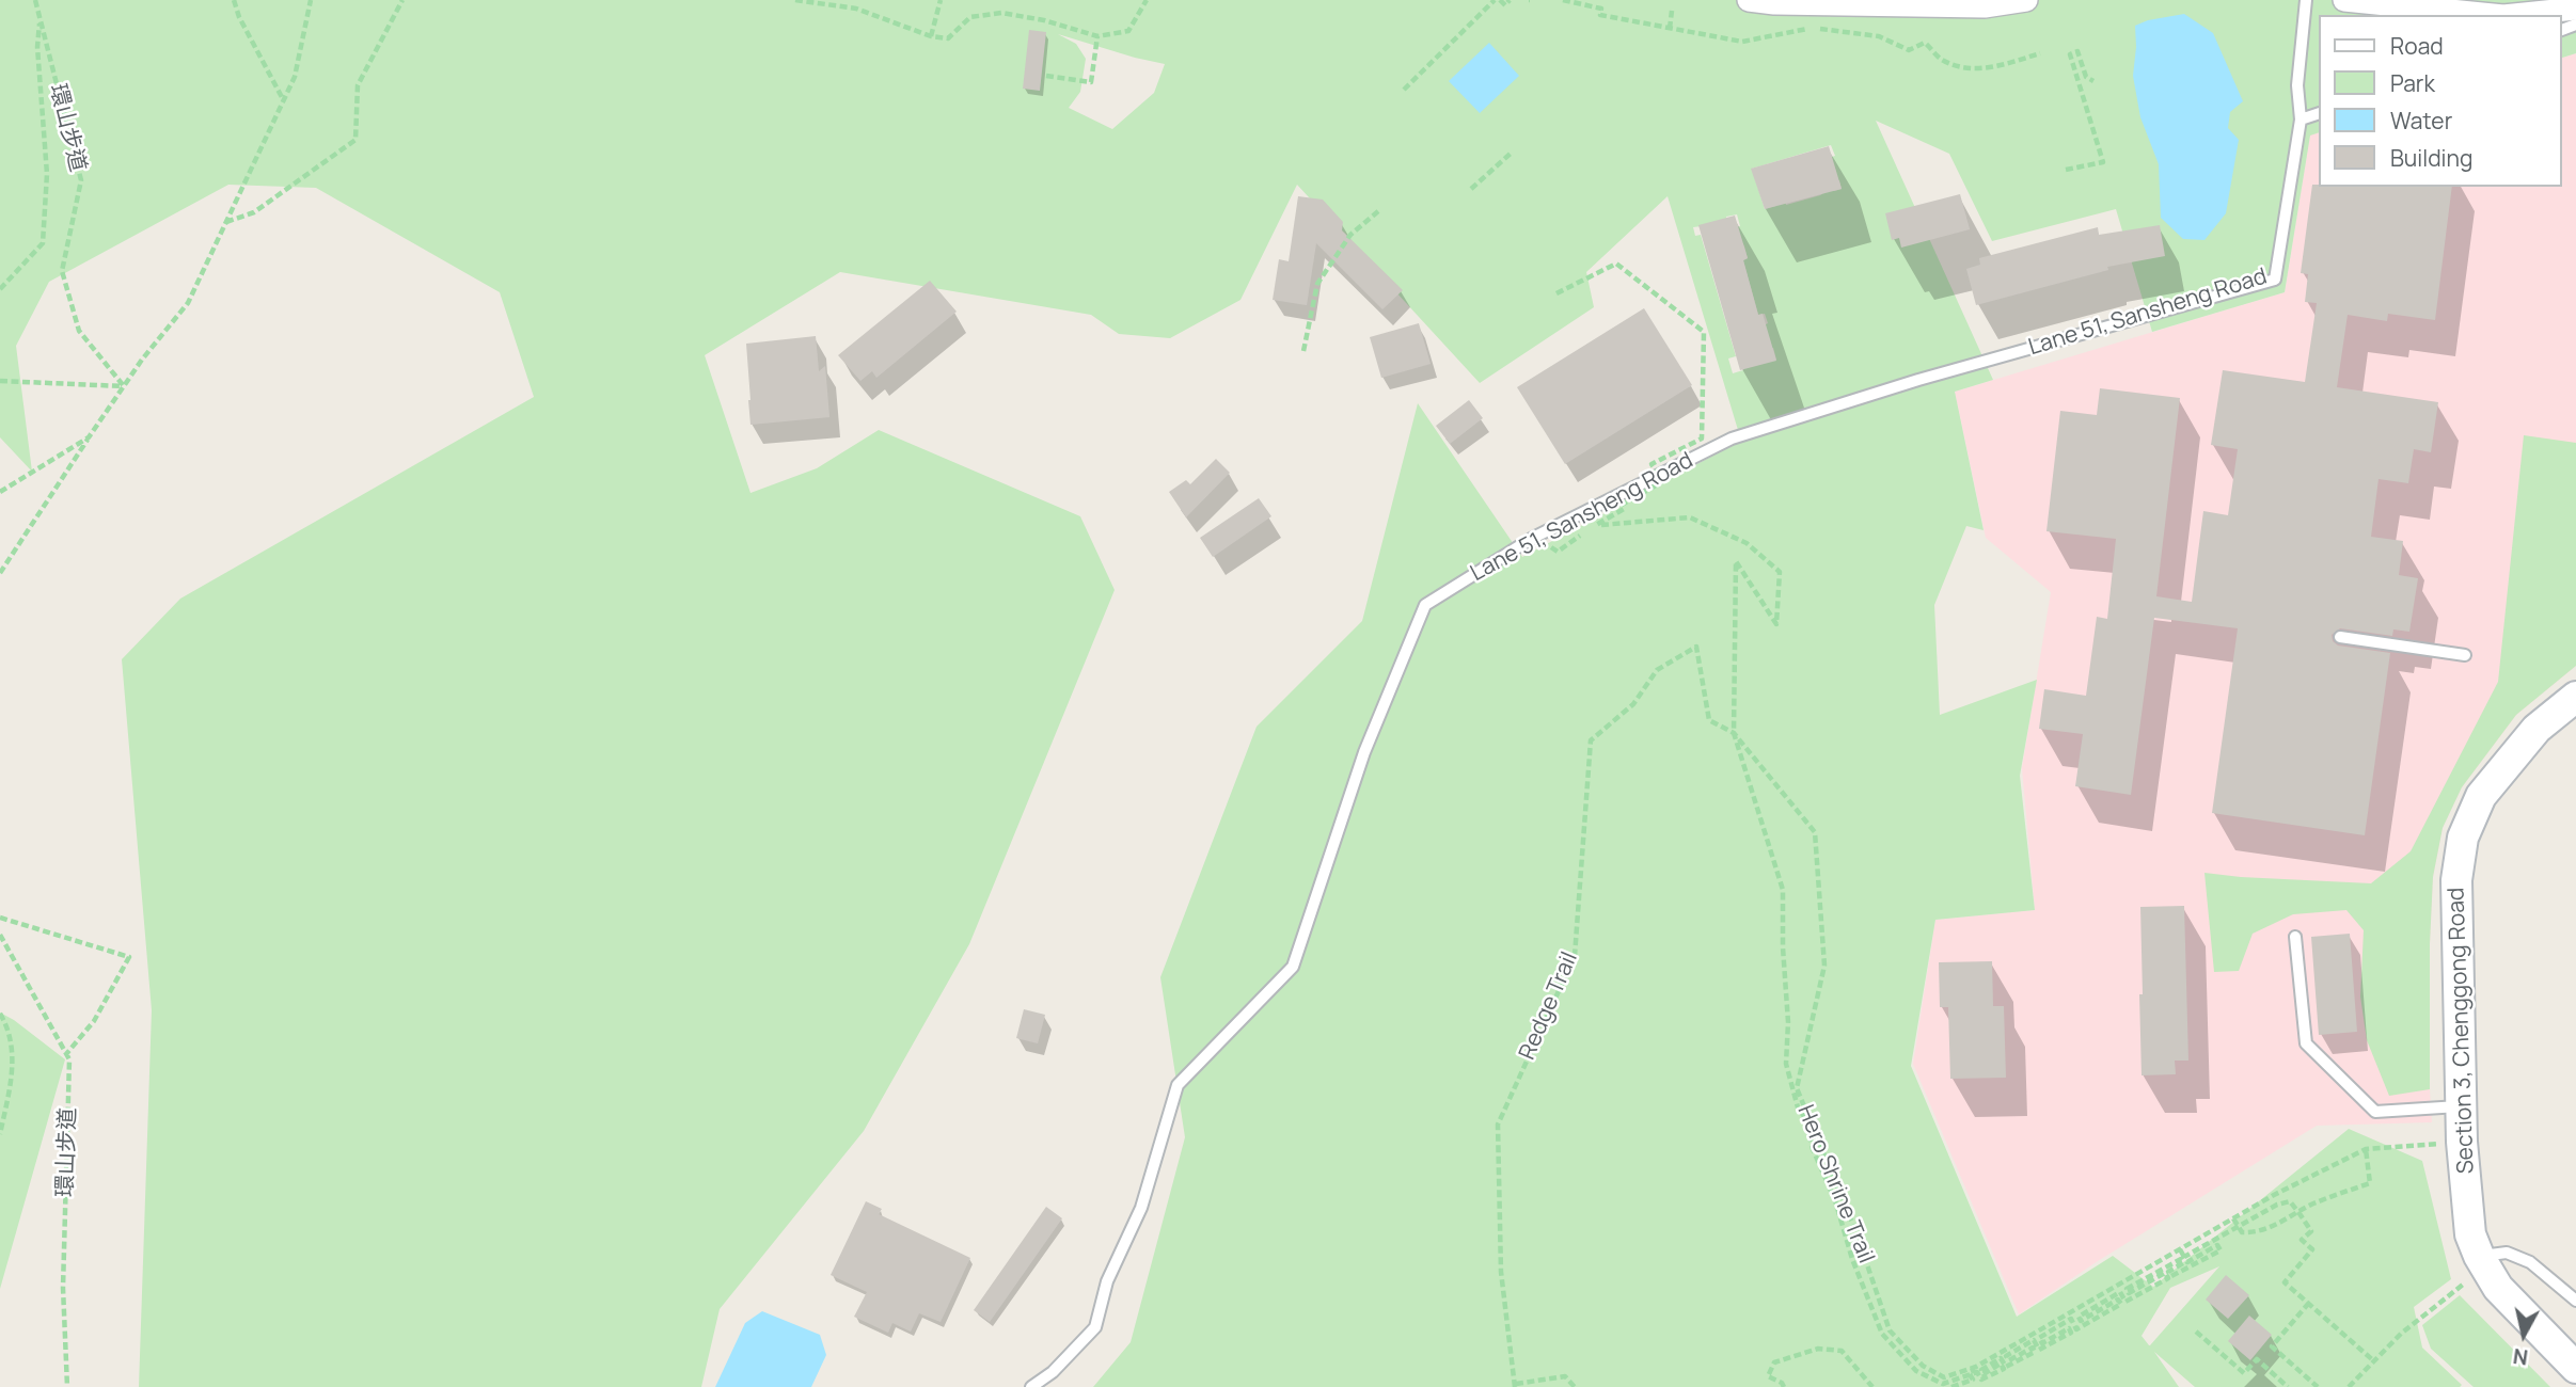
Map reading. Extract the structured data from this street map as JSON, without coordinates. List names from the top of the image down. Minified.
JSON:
{"streets":{"street":["Section 3, Chenggong Road"],"lane":["Lane 51, Sansheng Road"],"path":["環山步道","Redge Trail","Hero Shrine Trail"]},"crossings":[["Redge Trail","Hero Shrine Trail"]],"legend":["Road","Park","Water","Building"],"north":"bottom"}
